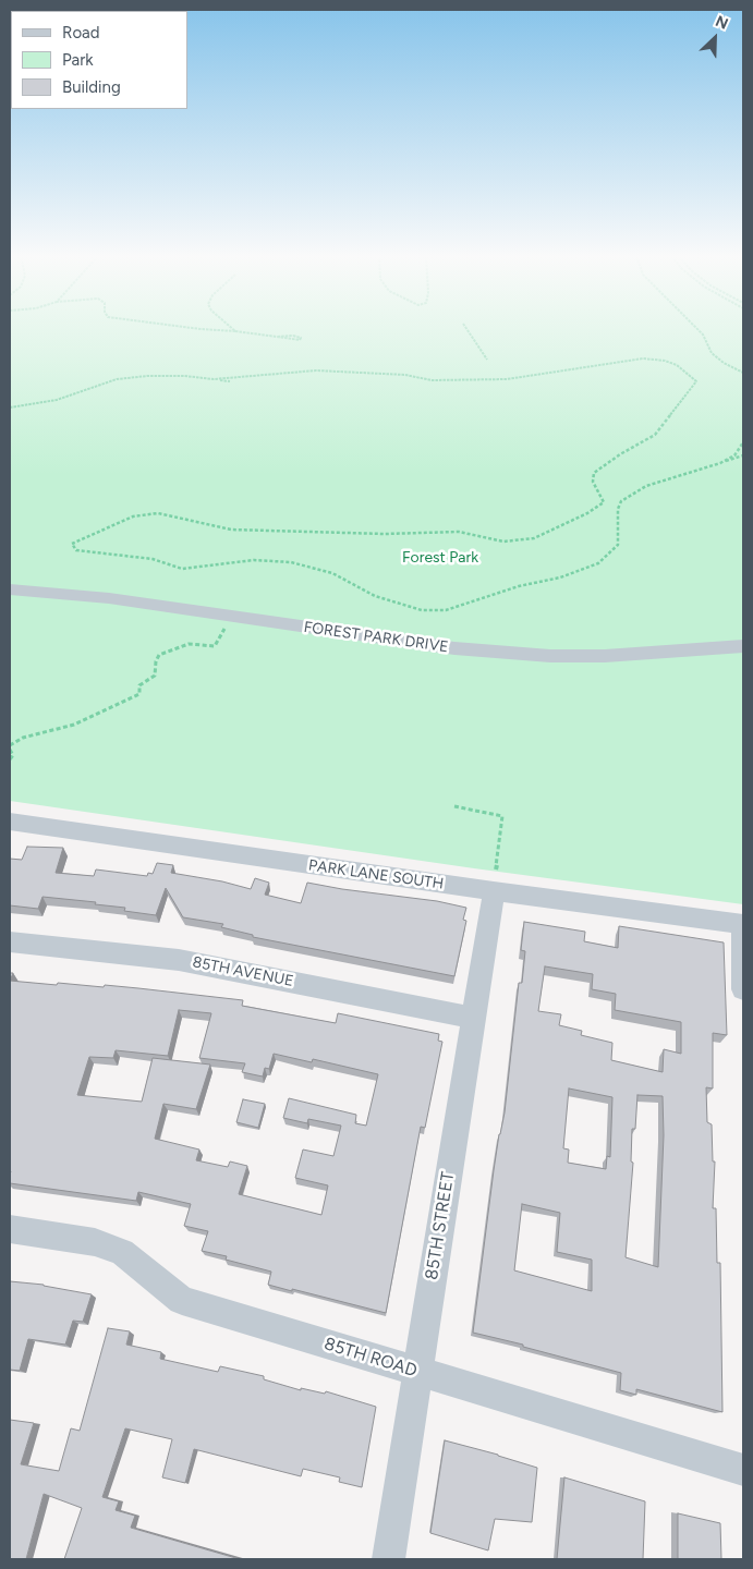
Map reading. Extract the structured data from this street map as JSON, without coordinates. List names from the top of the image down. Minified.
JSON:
{"streets":{"street":["FOREST PARK DRIVE","PARK LANE SOUTH","85TH AVENUE","85TH STREET","85TH ROAD"]},"crossings":[["PARK LANE SOUTH","85TH STREET"],["85TH AVENUE","85TH STREET"],["85TH STREET","85TH ROAD"]],"parks":["Forest Park"],"legend":["Road","Park","Building"],"north":"top right"}
